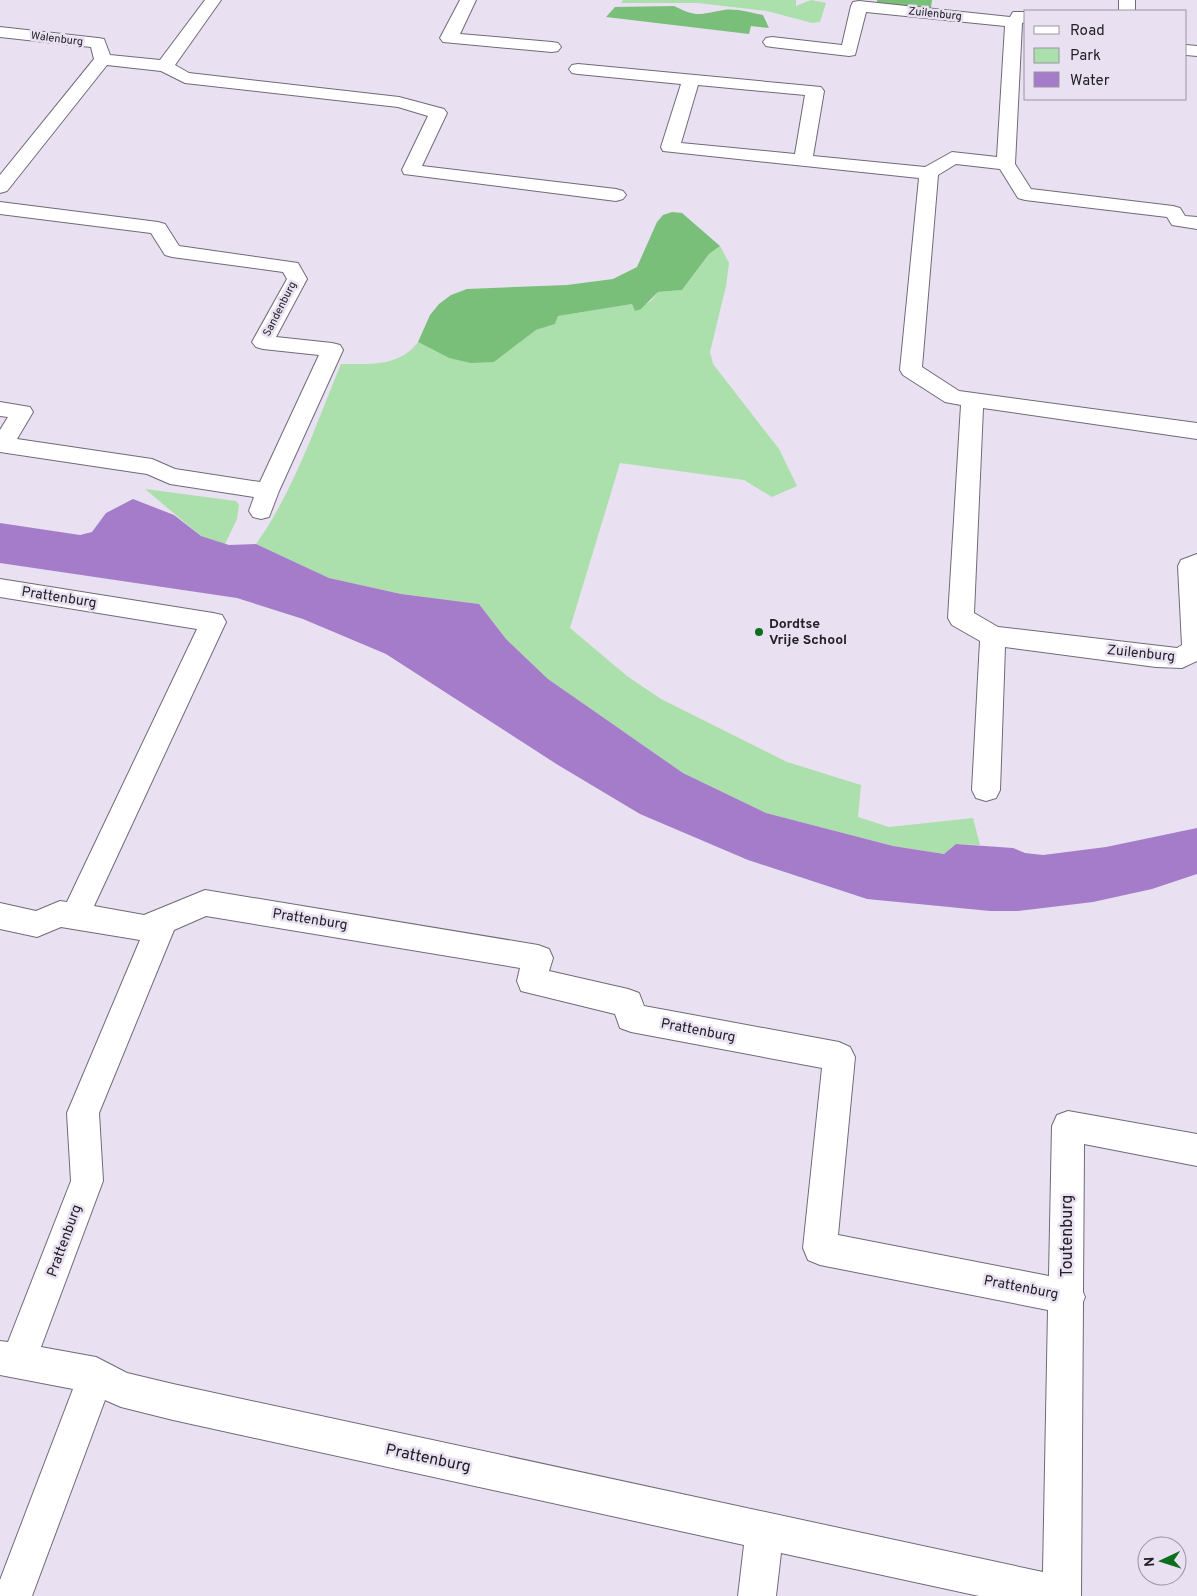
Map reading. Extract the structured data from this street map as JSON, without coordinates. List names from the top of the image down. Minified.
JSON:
{"streets":{"street":["Zuilenburg","Walenburg","Sandenburg","Prattenburg","Toutenburg"]},"crossings":[["Prattenburg","Toutenburg"]],"places":["Dordtse Vrije School"],"legend":["Road","Park","Water"],"north":"left"}
